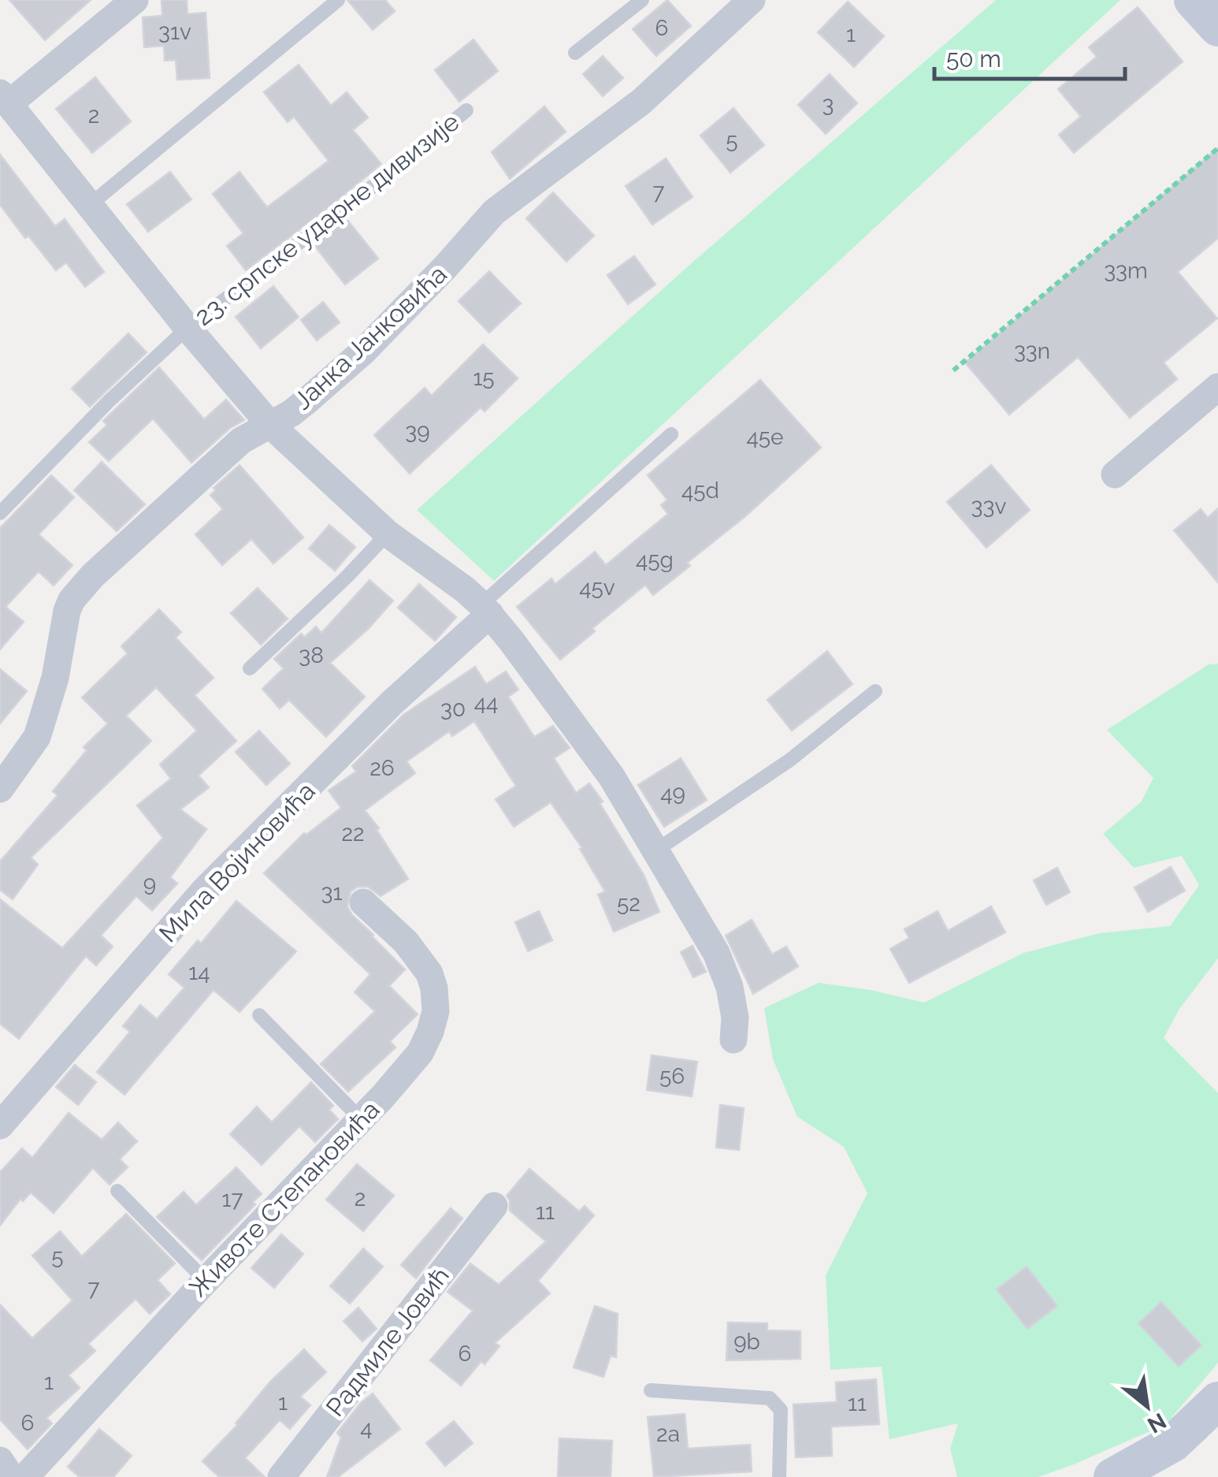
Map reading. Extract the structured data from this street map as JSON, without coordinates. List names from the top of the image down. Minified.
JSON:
{"streets":{"street":["23. српске ударне дивизије","Јанка Јанковића","Мила Војиновића","Животе Степановића","Радмиле Јовић"]},"crossings":[["23. српске ударне дивизије","Јанка Јанковића"],["23. српске ударне дивизије","Мила Војиновића"]],"house_numbers":["6","31v","1","3","2","5","7","33m","33n","15","39","45e","45d","33v","45g","45v","38","44","30","26","49","22","9","31","52","14","56","2","17","11","5","7","9b","6","1","1","11","6","4","2a"],"scale_bar":"50 m","north":"bottom right"}
